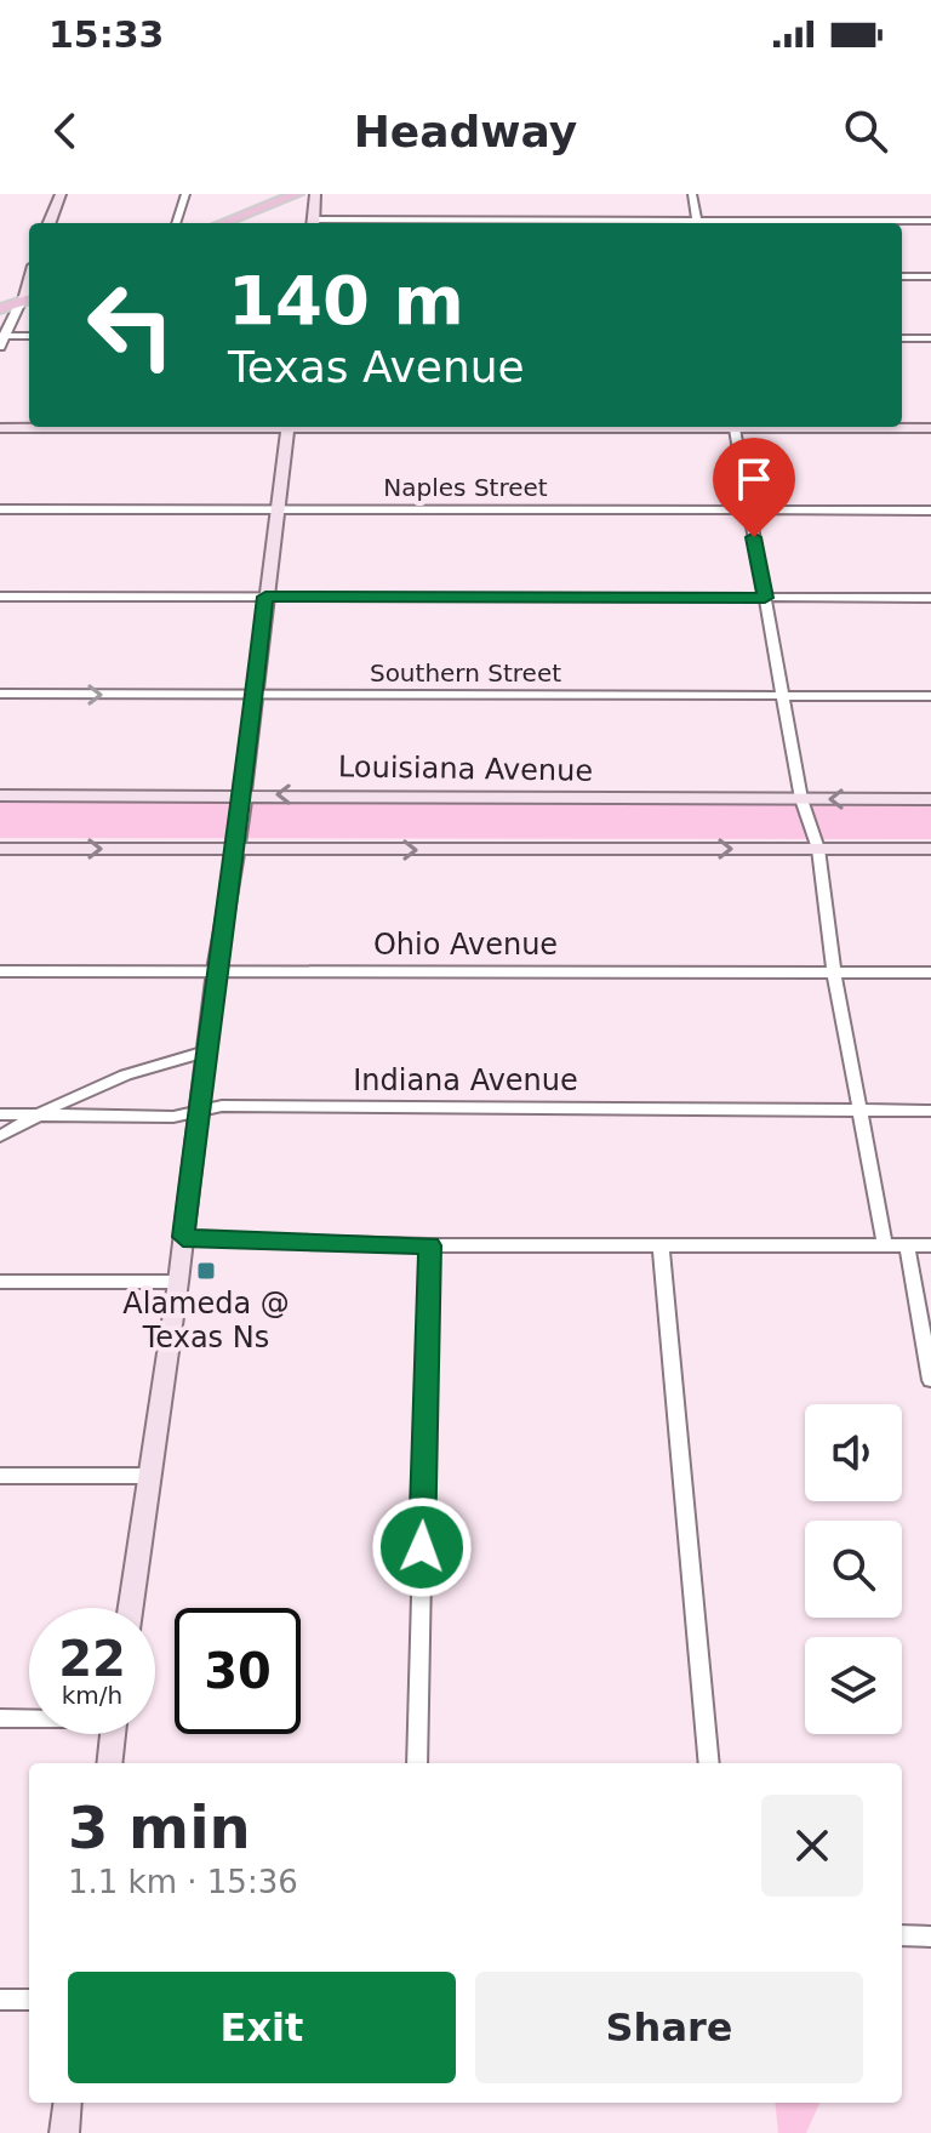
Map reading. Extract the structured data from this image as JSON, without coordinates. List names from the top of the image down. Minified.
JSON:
{"streets":{"main road":["Louisiana Avenue"],"street":["Naples Street","Southern Street","Ohio Avenue","Indiana Avenue"]},"places":{"transit":["Alameda @ Texas Ns"]},"page":{"status":"15:33","header":"Headway","turn":["140 m","Texas Avenue"],"speed":"22 km/h","limit":"30","heading":["3 min","1.1 km · 15:36"],"buttons":["Exit","Share"]}}
